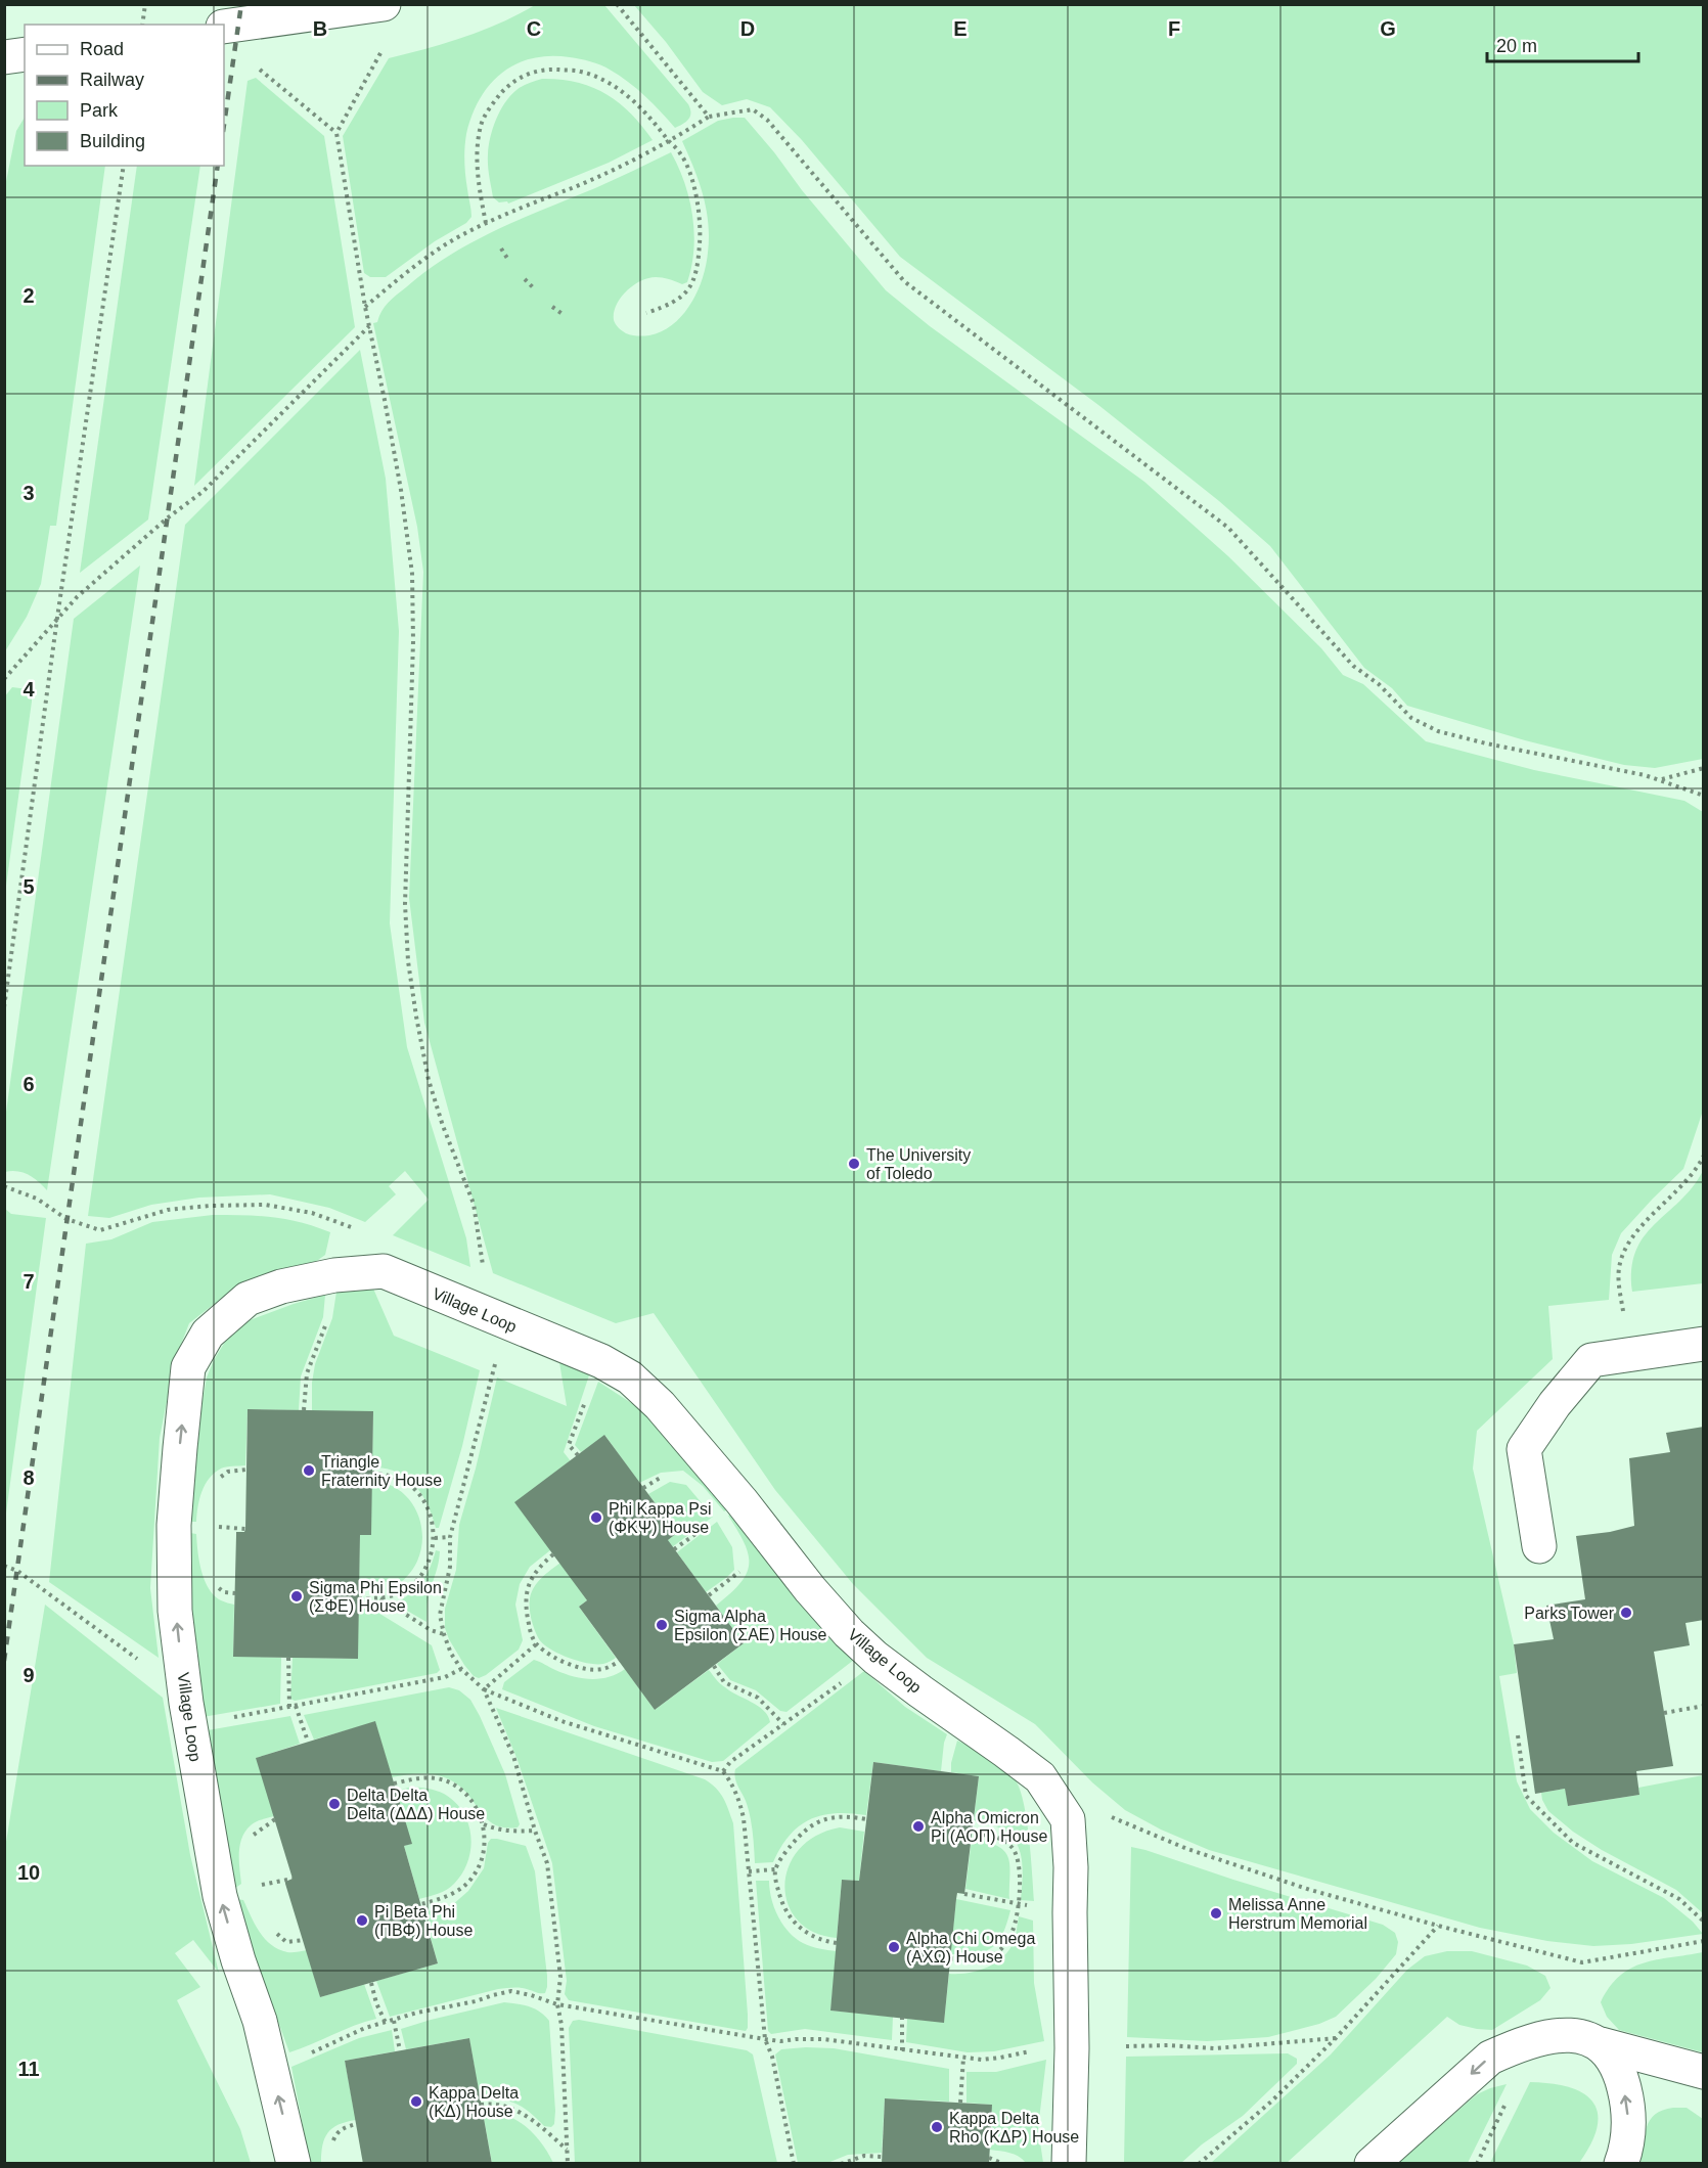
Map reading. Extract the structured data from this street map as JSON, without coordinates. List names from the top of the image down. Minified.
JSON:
{"streets":{"street":["Village Loop"]},"one_way":["Village Loop"],"places":["The University of Toledo","Triangle Fraternity House","Phi Kappa Psi (ΦΚΨ) House","Sigma Phi Epsilon (ΣΦΕ) House","Parks Tower","Sigma Alpha Epsilon (ΣΑΕ) House","Delta Delta Delta (ΔΔΔ) House","Alpha Omicron Pi (ΑΟΠ) House","Melissa Anne Herstrum Memorial","Pi Beta Phi (ΠΒΦ) House","Alpha Chi Omega (ΑΧΩ) House","Kappa Delta (ΚΔ) House","Kappa Delta Rho (ΚΔΡ) House"],"legend":["Road","Railway","Park","Building"],"scale_bar":"20 m","grid":{"columns":["B","C","D","E","F","G"],"rows":["2","3","4","5","6","7","8","9","10","11"]}}
